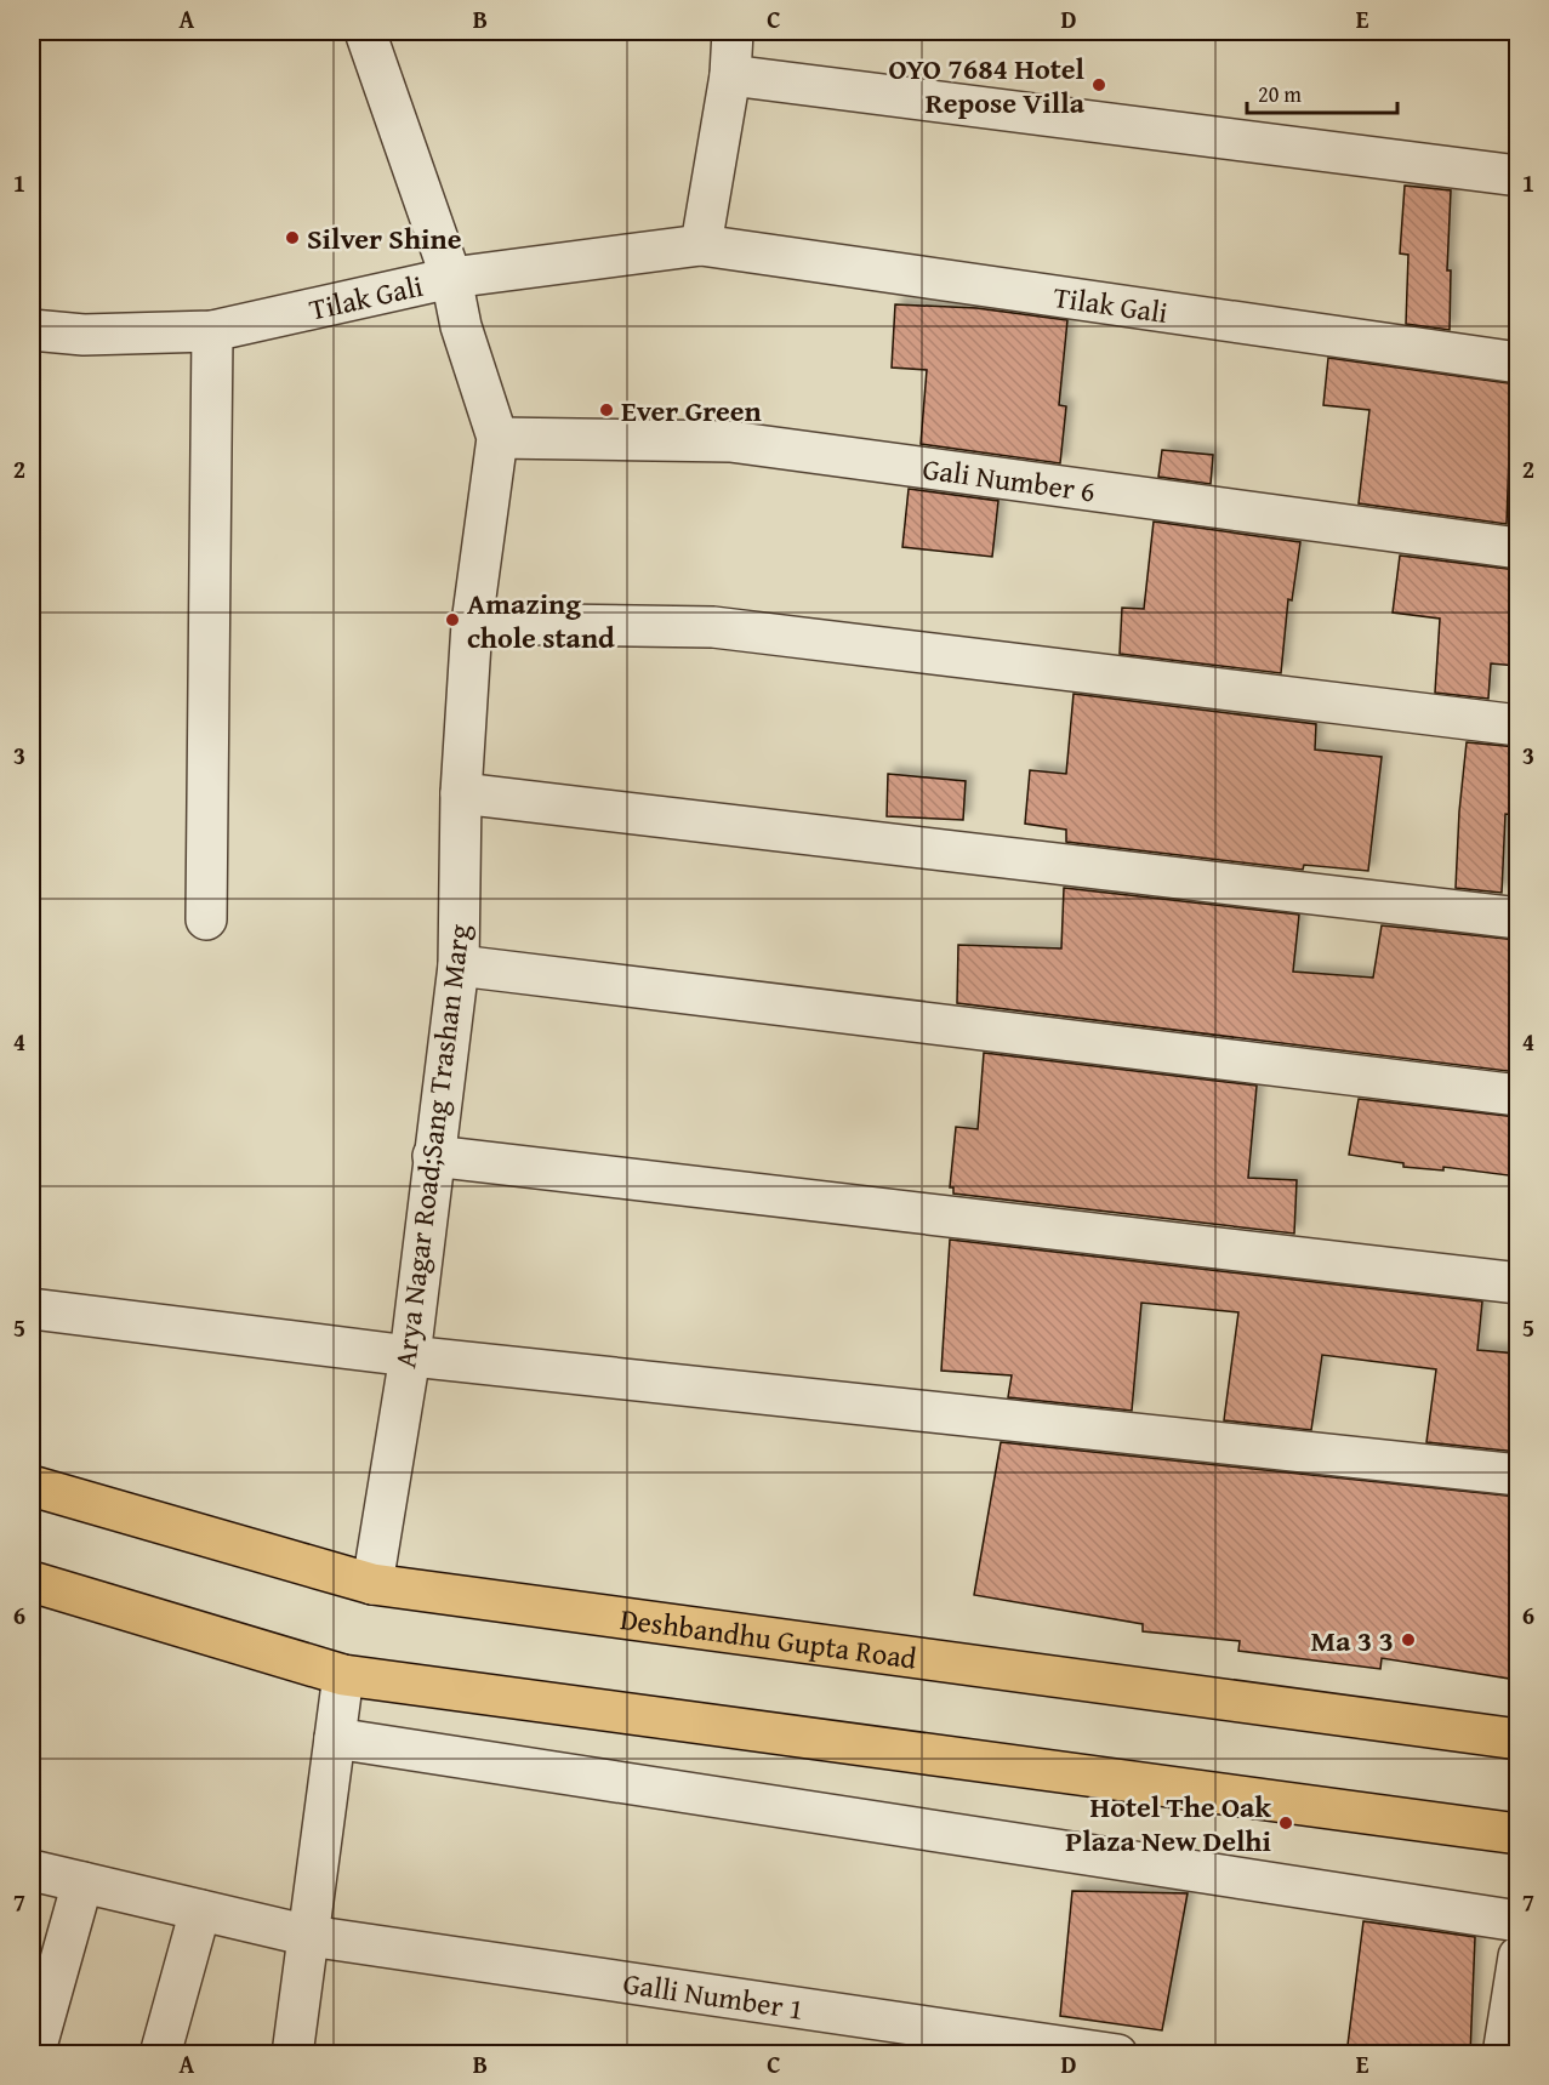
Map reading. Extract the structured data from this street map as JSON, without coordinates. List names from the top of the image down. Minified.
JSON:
{"streets":{"main road":["Deshbandhu Gupta Road"],"street":["Tilak Gali","Gali Number 6","Arya Nagar Road;Sang Trashan Marg","Galli Number 1"]},"crossings":[["Tilak Gali","Arya Nagar Road;Sang Trashan Marg"],["Gali Number 6","Arya Nagar Road;Sang Trashan Marg"],["Arya Nagar Road;Sang Trashan Marg","Deshbandhu Gupta Road"]],"places":["OYO 7684 Hotel Repose Villa","Silver Shine","Ever Green","Amazing chole stand","Ma 3 3","Hotel The Oak Plaza New Delhi"],"scale_bar":"20 m","grid":{"columns":["A","B","C","D","E"],"rows":["1","2","3","4","5","6","7"]}}
